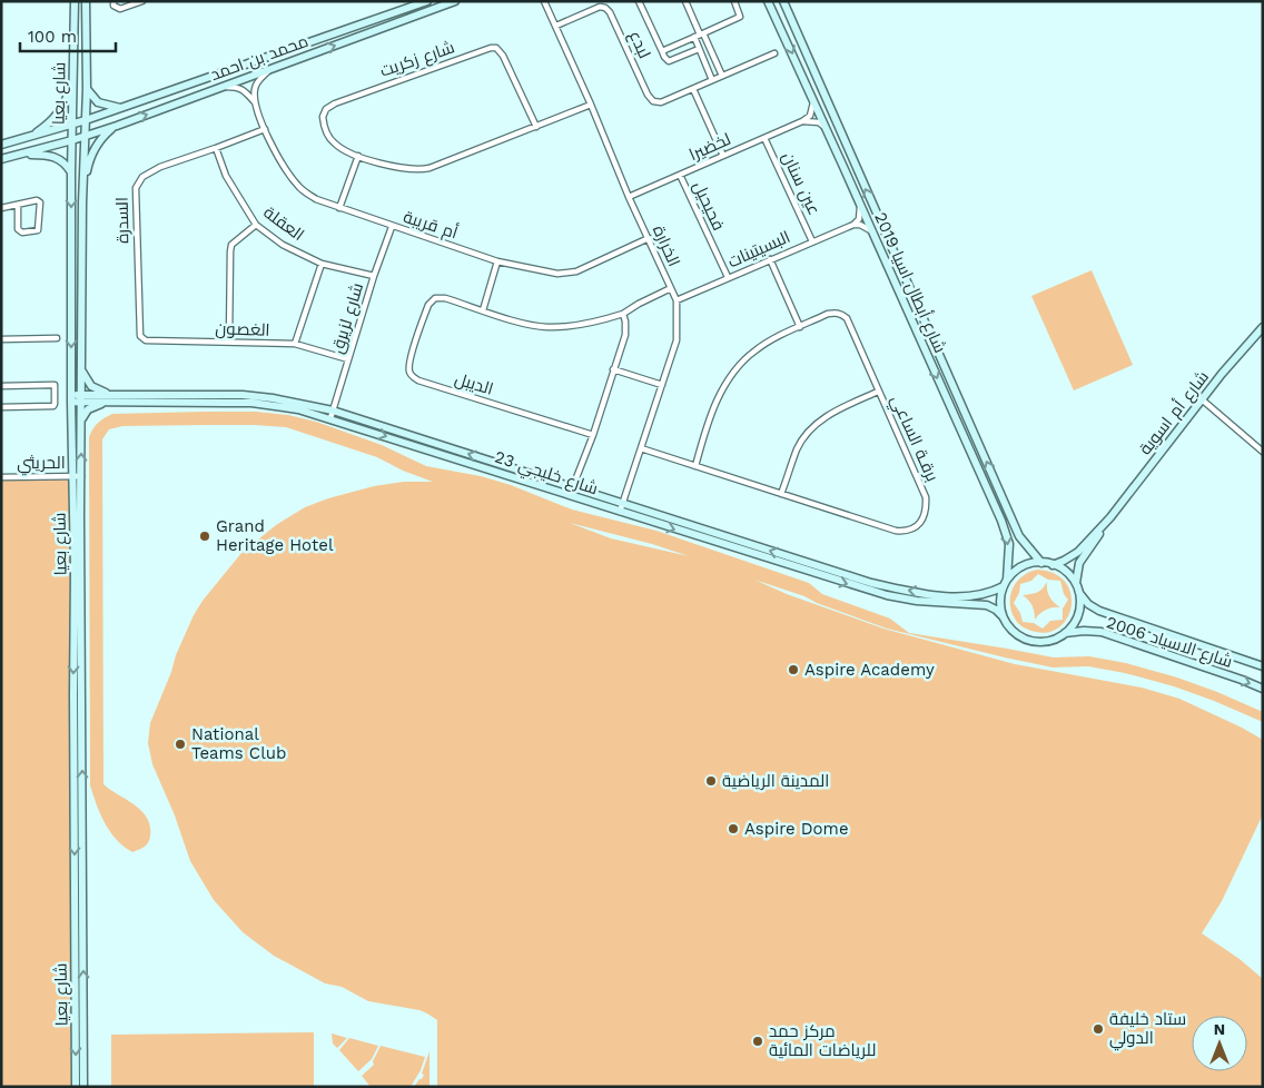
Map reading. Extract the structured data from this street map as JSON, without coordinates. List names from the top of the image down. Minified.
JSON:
{"streets":{"main road":["محمد بن احمد","شارع بعيا","شارع أبطال اسيا 2019","شارع أم اسوية","شارع خليجي 23","شارع الاسياد 2006"],"street":["لبدع","شارع زكريت","لخضيرا","عين سنان","فحيحيل","السدرة","العقلة","أم قريبة","الخرارة","البسيتينات","شارع لزيرق","الغصون","الديبل","برقـة الساعي","الحريثي"]},"crossings":[["لبدع","الخرارة"],["محمد بن احمد","شارع بعيا"],["شارع زكريت","الخرارة"],["شارع بعيا","الحريثي"],["شارع بعيا","شارع خليجي 23"],["لخضيرا","عين سنان"],["لخضيرا","فحيحيل"],["لخضيرا","الخرارة"],["عين سنان","البسيتينات"],["فحيحيل","البسيتينات"],["السدرة","العقلة"],["السدرة","أم قريبة"],["السدرة","الغصون"],["العقلة","شارع لزيرق"],["أم قريبة","الخرارة"],["أم قريبة","شارع لزيرق"],["الخرارة","البسيتينات"],["الخرارة","الديبل"],["الخرارة","برقـة الساعي"],["الخرارة","شارع خليجي 23"],["شارع أبطال اسيا 2019","شارع أم اسوية"],["شارع أبطال اسيا 2019","شارع خليجي 23"],["شارع أبطال اسيا 2019","شارع الاسياد 2006"],["شارع لزيرق","الغصون"],["شارع لزيرق","شارع خليجي 23"],["شارع أم اسوية","شارع خليجي 23"],["شارع أم اسوية","شارع الاسياد 2006"],["شارع خليجي 23","شارع الاسياد 2006"]],"places":["Grand Heritage Hotel","Aspire Academy","National Teams Club","المدينة الرياضية","Aspire Dome","ستاد خليفة الدولي","مركز حمد للرياضات المائية"],"scale_bar":"100 m","north":"top"}
